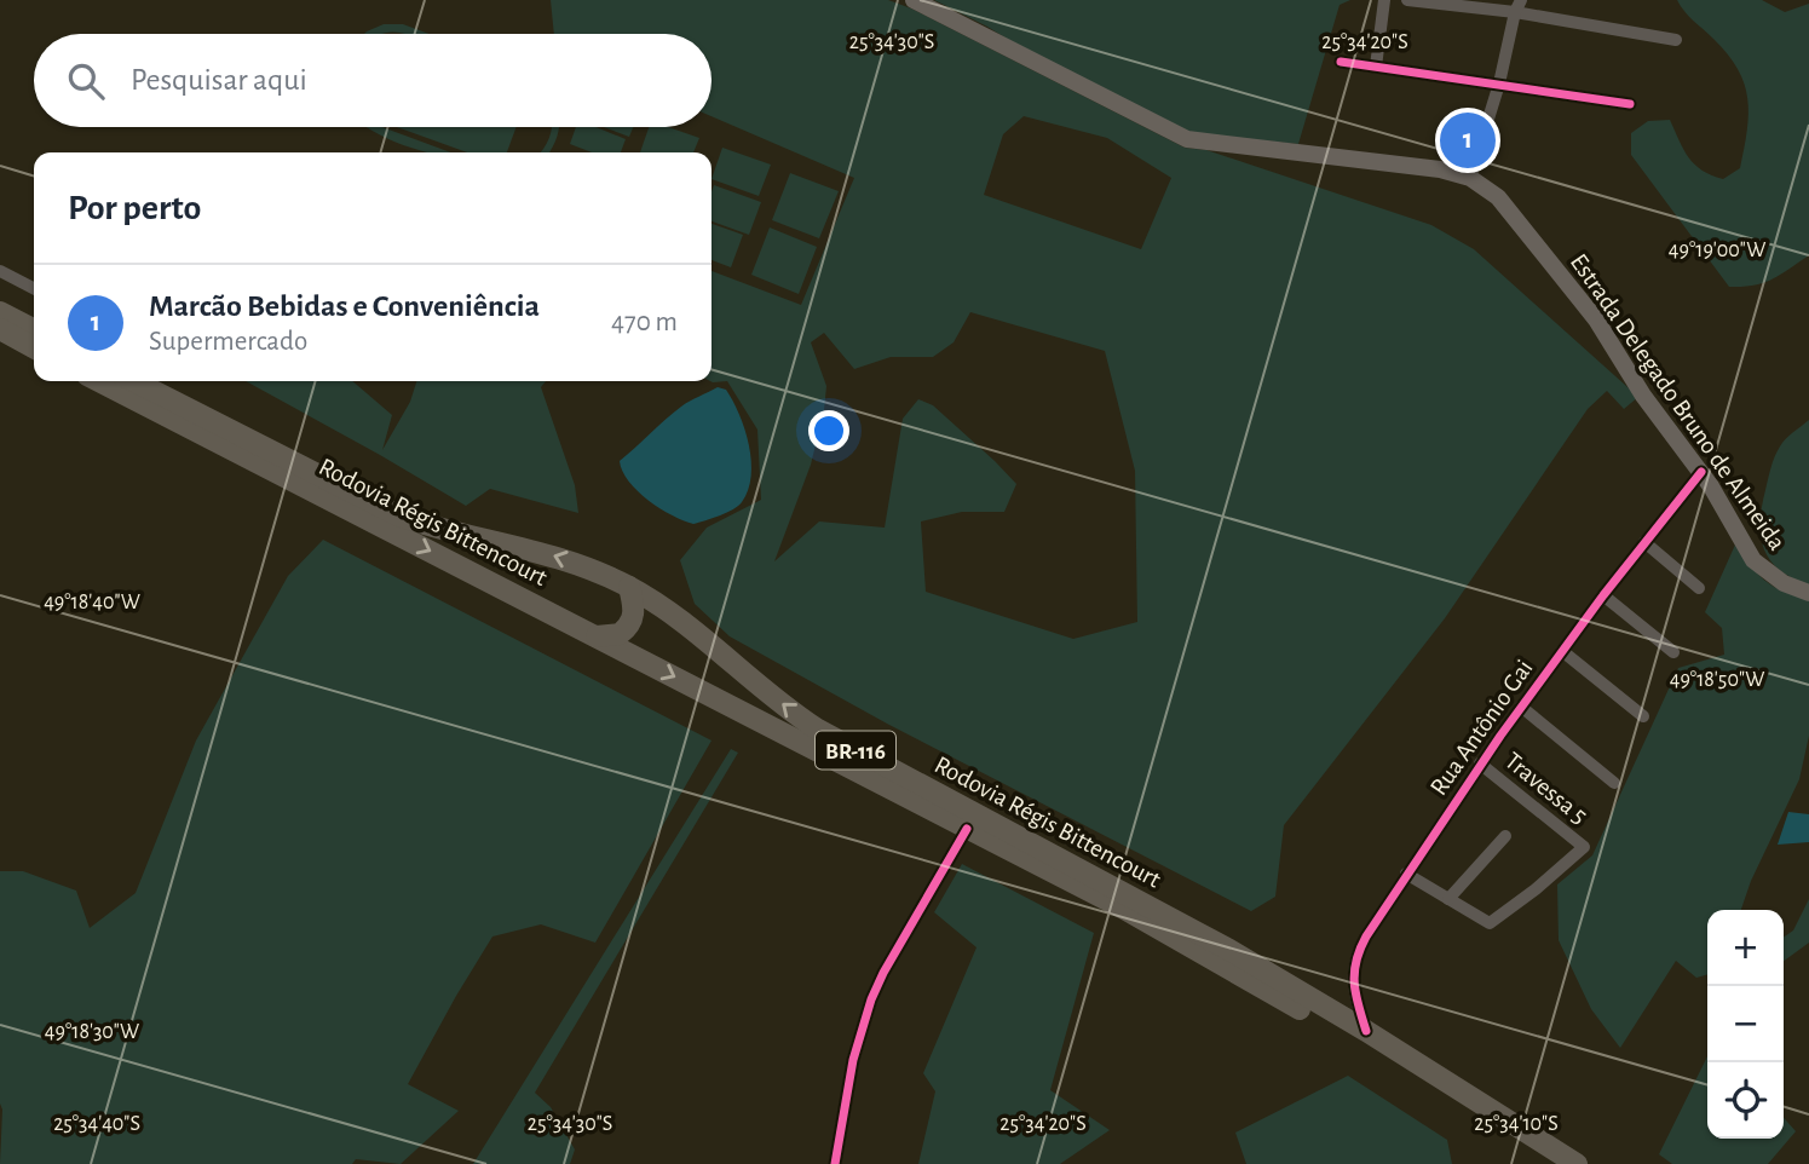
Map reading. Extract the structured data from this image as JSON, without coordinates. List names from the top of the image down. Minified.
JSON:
{"streets":{"highway":["Rodovia Régis Bittencourt","BR-116"],"main road":["Estrada Delegado Bruno de Almeida"],"street":["Rua Antônio Gai","Travessa 5"]},"crossings":[["Estrada Delegado Bruno de Almeida","Rua Antônio Gai"],["Rodovia Régis Bittencourt","Rua Antônio Gai"],["Rua Antônio Gai","Travessa 5"]],"page":{"search":"Pesquisar aqui","pins":"1","heading":"Por perto","list":[{"mark":"1","name":"Marcão Bebidas e Conveniência","note":"Supermercado","value":"470 m"}],"map_buttons":["+","−"]},"coordinates":["25°34'30\"S","25°34'20\"S","49°19'00\"W","49°18'40\"W","49°18'50\"W","49°18'30\"W","25°34'40\"S","25°34'10\"S"]}
